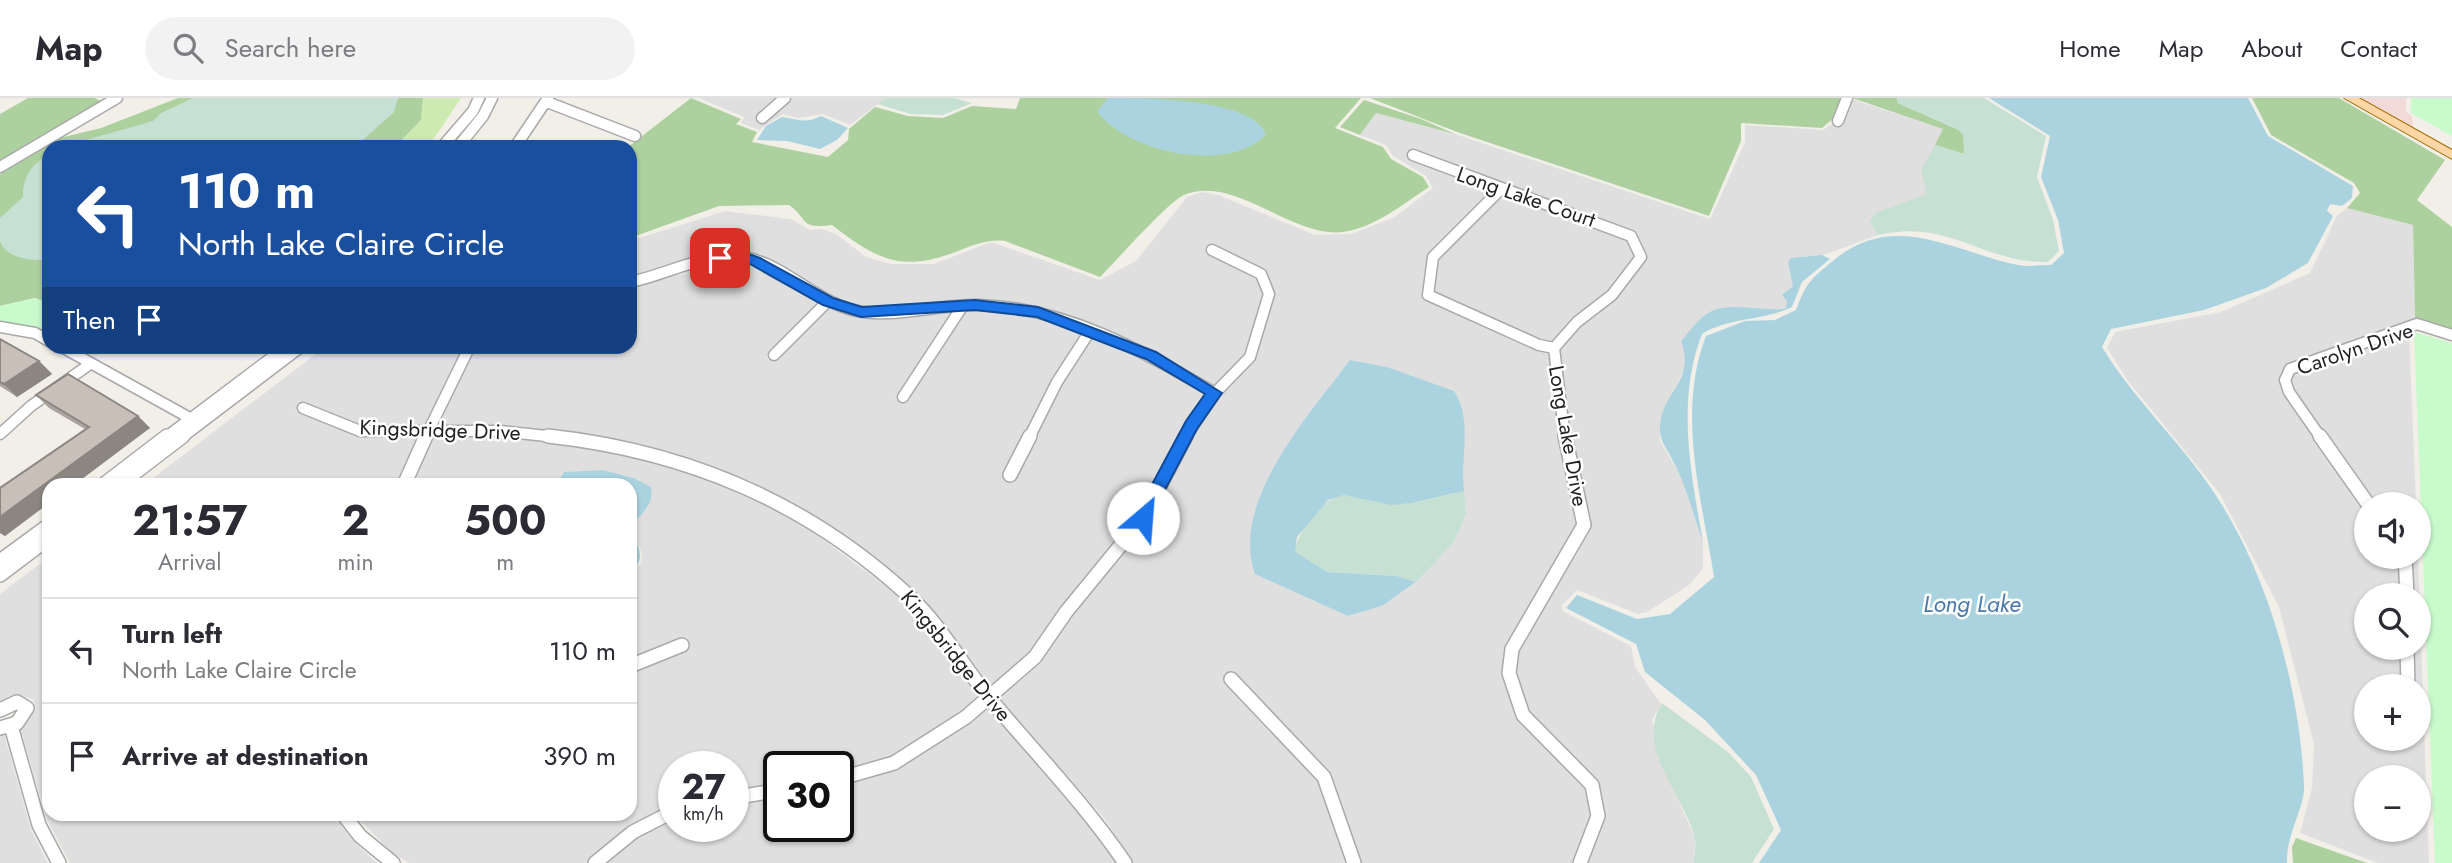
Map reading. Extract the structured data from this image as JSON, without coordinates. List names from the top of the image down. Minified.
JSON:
{"streets":{"street":["Long Lake Court","Carolyn Drive","Kingsbridge Drive","Long Lake Drive"]},"crossings":[["Long Lake Court","Long Lake Drive"]],"water":["Long Lake"],"page":{"header":"Map","search":"Search here","nav":["Home","Map","About","Contact"],"turn":["110 m","North Lake Claire Circle"],"then":"Then","eta":["21:57","Arrival","2","min","500","m"],"map_buttons":["+","−"],"list":[{"name":"Turn left","note":"North Lake Claire Circle","value":"110 m"},{"name":"Arrive at destination","value":"390 m"}],"speed":"27 km/h","limit":"30"}}
